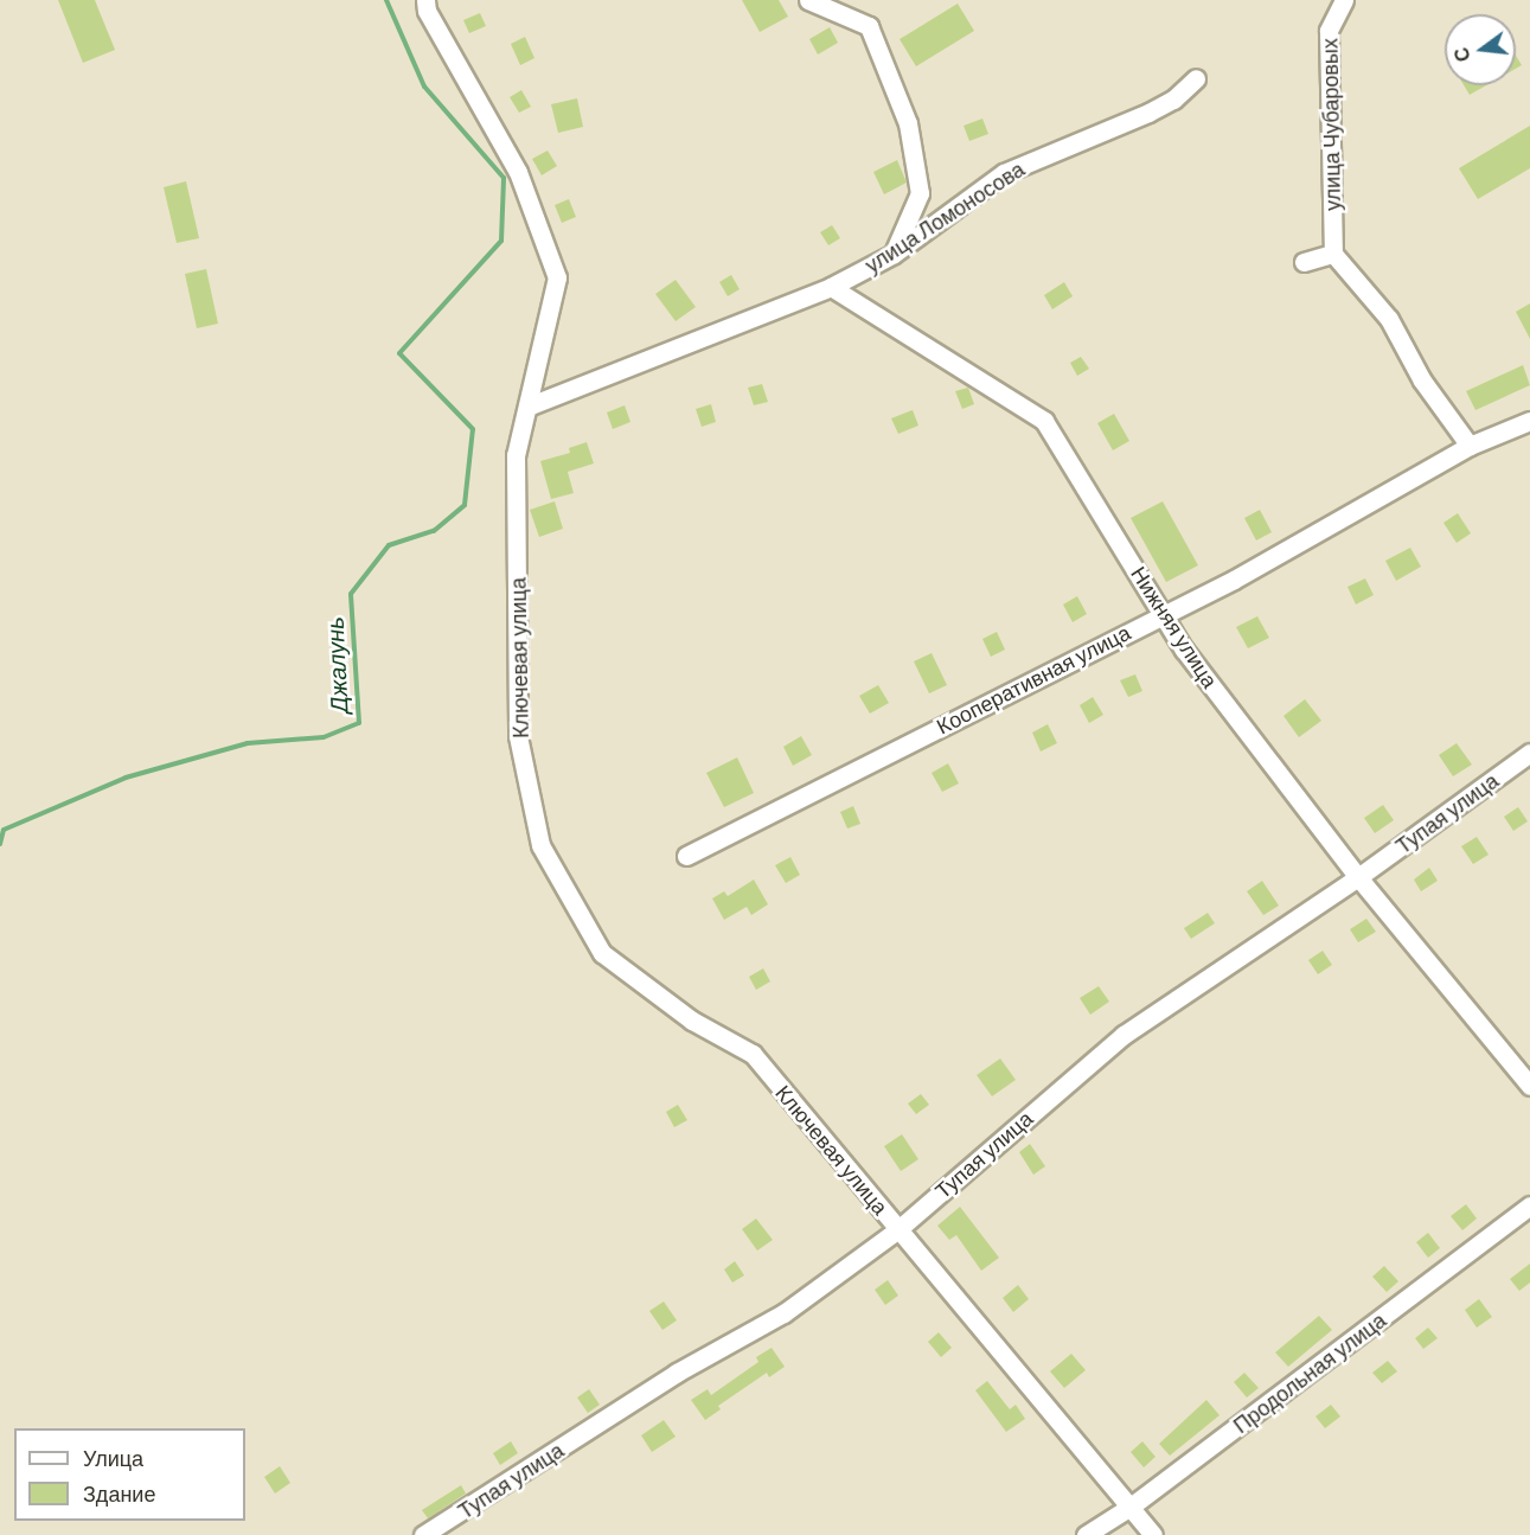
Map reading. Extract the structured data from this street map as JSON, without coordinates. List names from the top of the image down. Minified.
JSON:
{"streets":{"street":["улица Чубаровых","улица Ломоносова","Нижняя улица","Ключевая улица","Кооперативная улица","Тупая улица","Продольная улица"]},"crossings":[["улица Ломоносова","Нижняя улица"],["улица Ломоносова","Ключевая улица"],["Нижняя улица","Кооперативная улица"],["Нижняя улица","Тупая улица"],["Ключевая улица","Тупая улица"],["Ключевая улица","Продольная улица"]],"water":["Джалунь"],"legend":["Улица","Здание"],"north":"left"}
